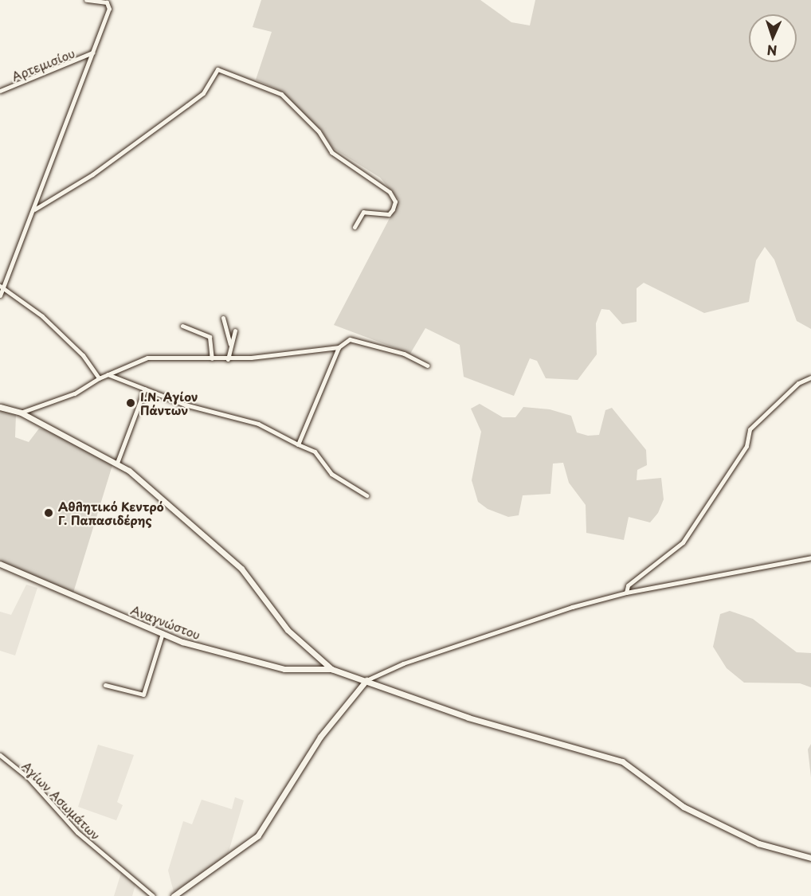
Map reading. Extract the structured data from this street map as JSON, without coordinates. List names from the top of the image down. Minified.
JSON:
{"streets":{"street":["Αρτεμισίου","Αναγνώστου","Αγίων Ασωμάτων"]},"places":["Ι.Ν. Αγίον Πάντων","Αθλητικό Κεντρό Γ. Παπασιδέρης"],"north":"bottom"}
